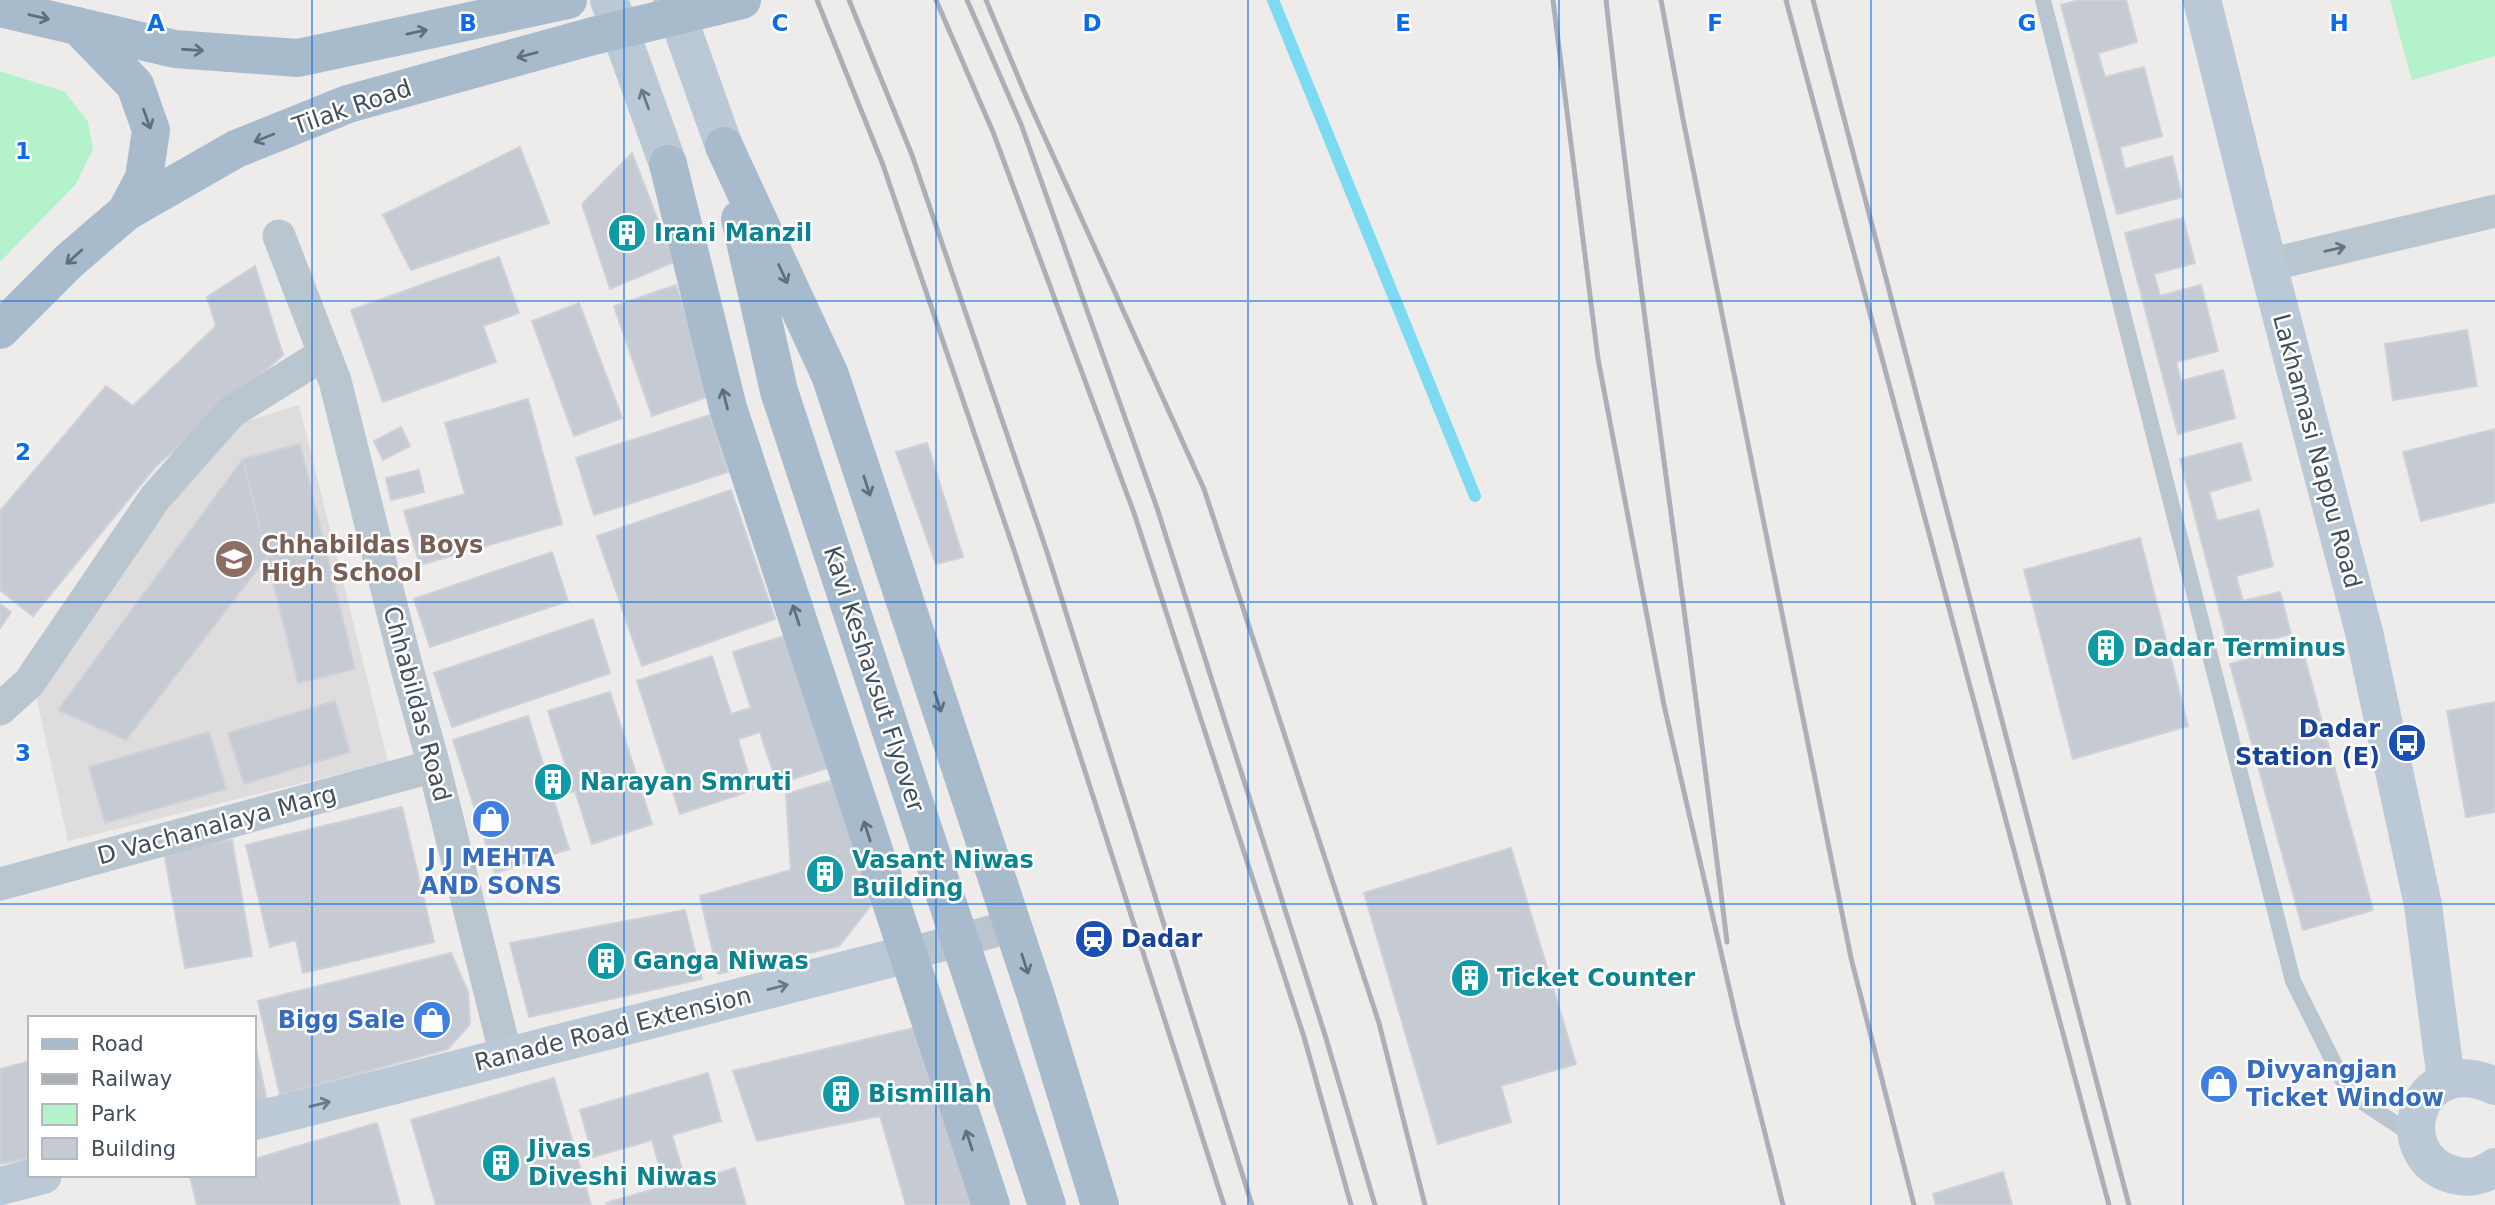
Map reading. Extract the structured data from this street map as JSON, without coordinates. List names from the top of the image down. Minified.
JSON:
{"streets":{"main road":["Tilak Road","Kavi Keshavsut Flyover"],"street":["Lakhamasi Nappu Road","Chhabildas Road","D Vachanalaya Marg","Ranade Road Extension"]},"crossings":[["Chhabildas Road","D Vachanalaya Marg"],["Chhabildas Road","Ranade Road Extension"]],"one_way":["Ranade Road Extension"],"places":{"building":["Irani Manzil","Dadar Terminus","Narayan Smruti","Vasant Niwas Building","Ganga Niwas","Ticket Counter","Bismillah","Jivas Diveshi Niwas"],"school or university":["Chhabildas Boys High School"],"bus stop":["Dadar Station (E)"],"shop":["J J MEHTA AND SONS","Bigg Sale","Divyangjan Ticket Window"],"station":["Dadar"]},"legend":["Road","Railway","Park","Building"],"grid":{"columns":["A","B","C","D","E","F","G","H"],"rows":["1","2","3"]}}
